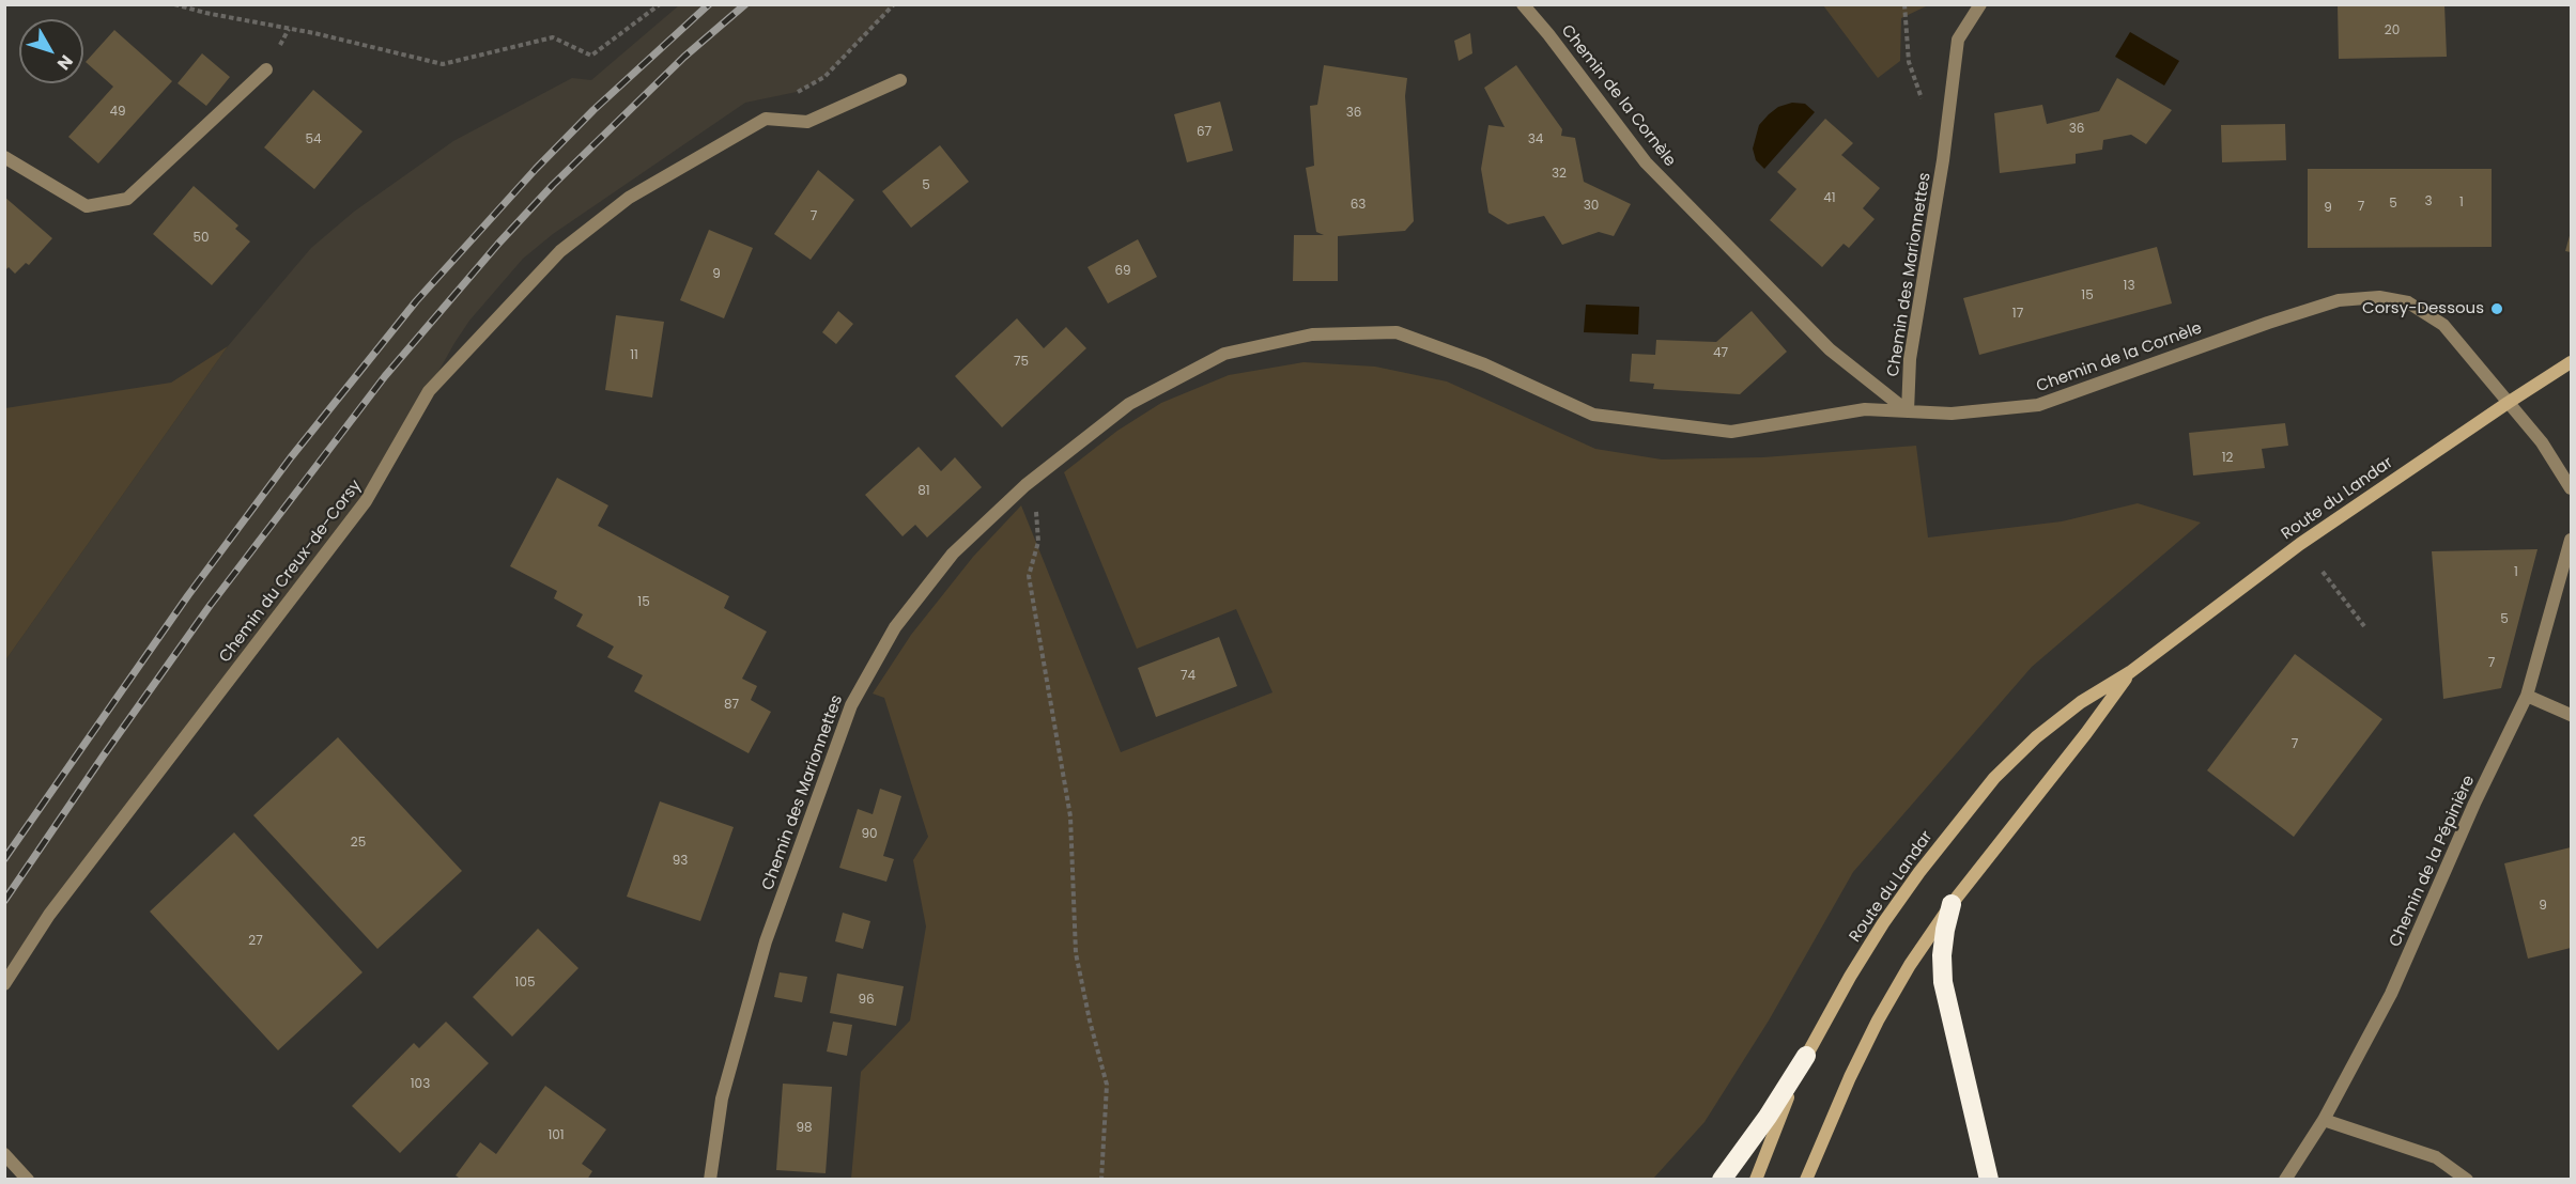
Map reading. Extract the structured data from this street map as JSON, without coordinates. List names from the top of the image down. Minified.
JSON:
{"streets":{"main road":["Route du Landar"],"street":["Chemin de la Cornèle","Chemin des Marionnettes","Chemin du Creux-de-Corsy","Chemin de la Pépinière"]},"crossings":[["Chemin de la Cornèle","Chemin des Marionnettes"],["Chemin de la Cornèle","Route du Landar"]],"places":["Corsy-Dessous"],"house_numbers":["20","49","36","36","67","54","34","32","5","41","3","1","5","63","30","7","9","7","50","69","9","13","15","17","47","11","75","12","81","1","15","5","7","74","87","7","90","25","93","9","27","105","96","103","98","101"],"north":"bottom right"}
